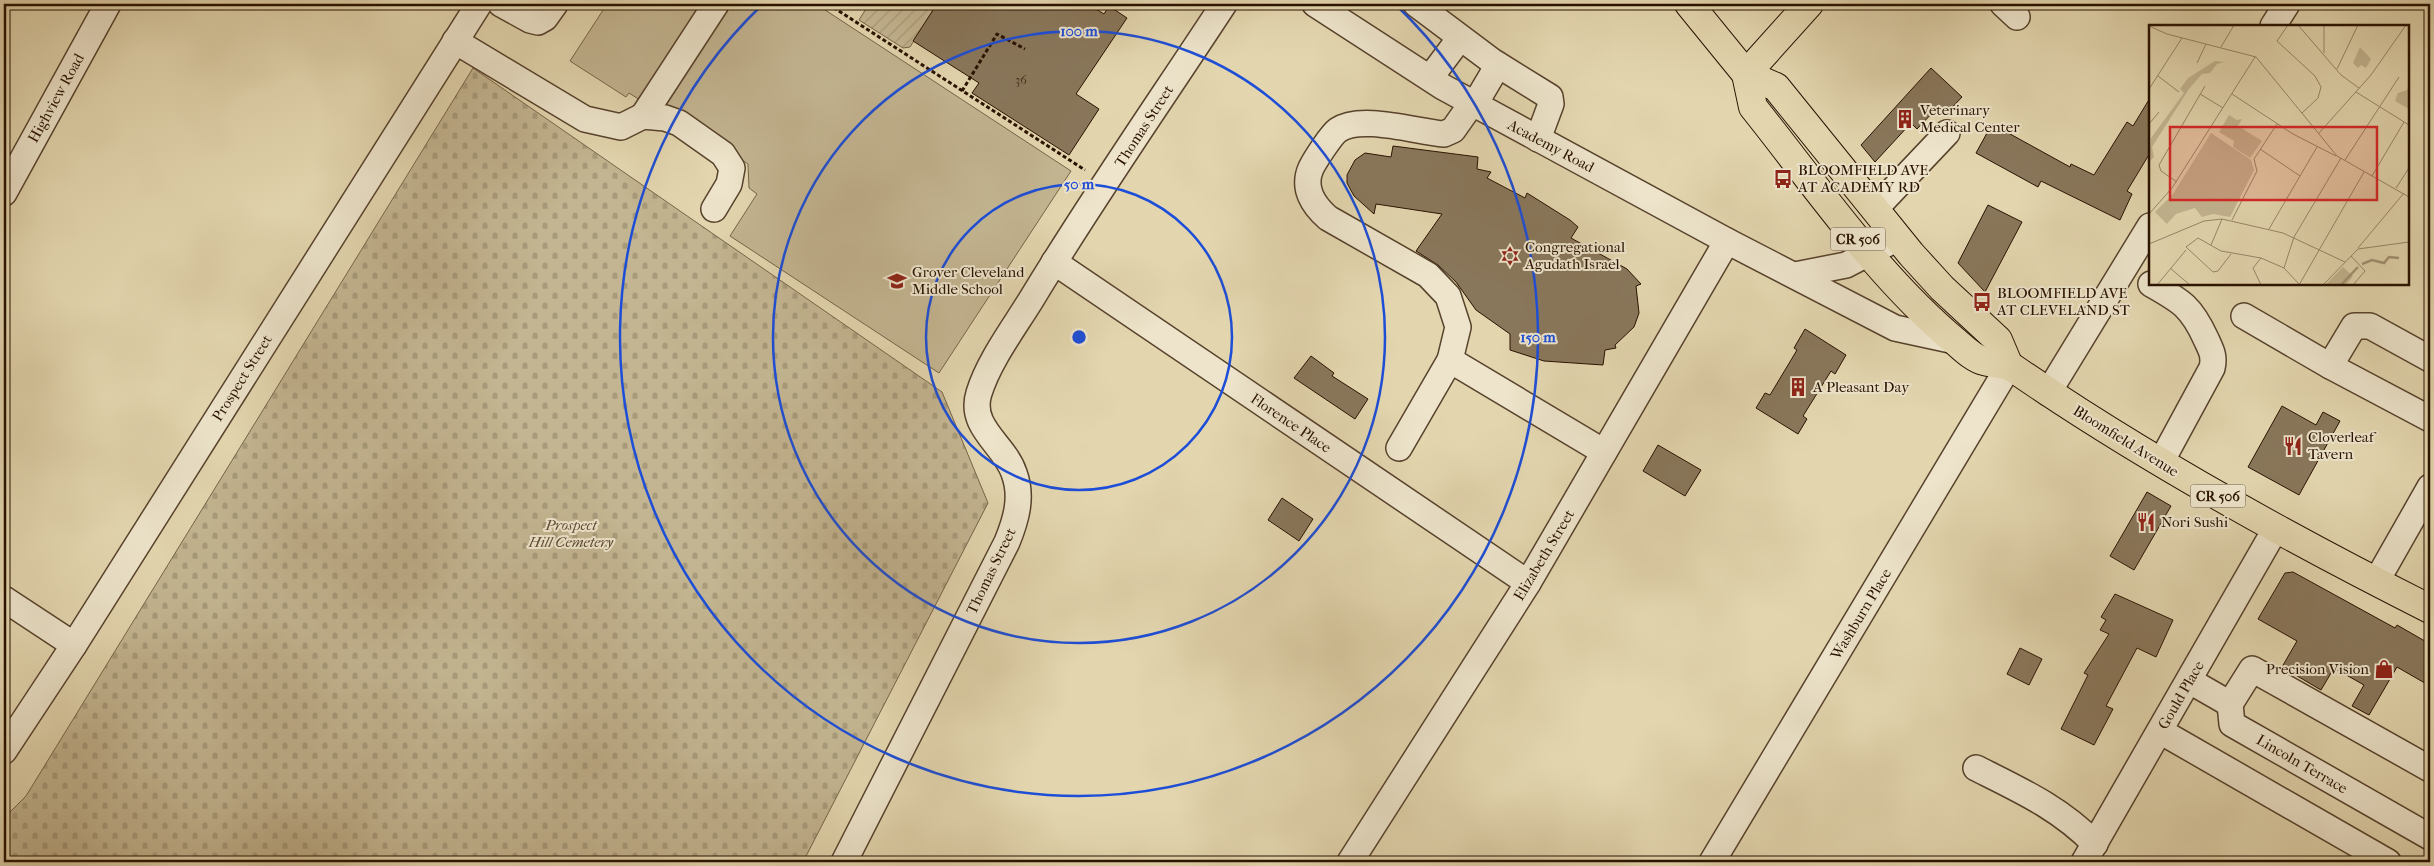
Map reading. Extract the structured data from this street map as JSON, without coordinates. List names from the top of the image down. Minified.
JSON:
{"streets":{"main road":["CR 506","Bloomfield Avenue"],"street":["Highview Road","Thomas Street","Academy Road","Prospect Street","Florence Place","Elizabeth Street","Washburn Place","Gould Place","Lincoln Terrace"]},"crossings":[["Thomas Street","Florence Place"],["Academy Road","Bloomfield Avenue"],["Academy Road","Elizabeth Street"],["Florence Place","Elizabeth Street"],["Bloomfield Avenue","Washburn Place"],["Bloomfield Avenue","Gould Place"]],"parks":["Prospect Hill Cemetery"],"places":{"building":["Veterinary Medical Center","A Pleasant Day"],"bus stop":["BLOOMFIELD AVE AT ACADEMY RD","BLOOMFIELD AVE AT CLEVELAND ST"],"synagogue":["Congregational Agudath Israel"],"school or university":["Grover Cleveland Middle School"],"restaurant":["Cloverleaf Tavern","Nori Sushi"],"shop":["Precision Vision"]},"house_numbers":["36"],"rings":["100 m","50 m","150 m"]}
